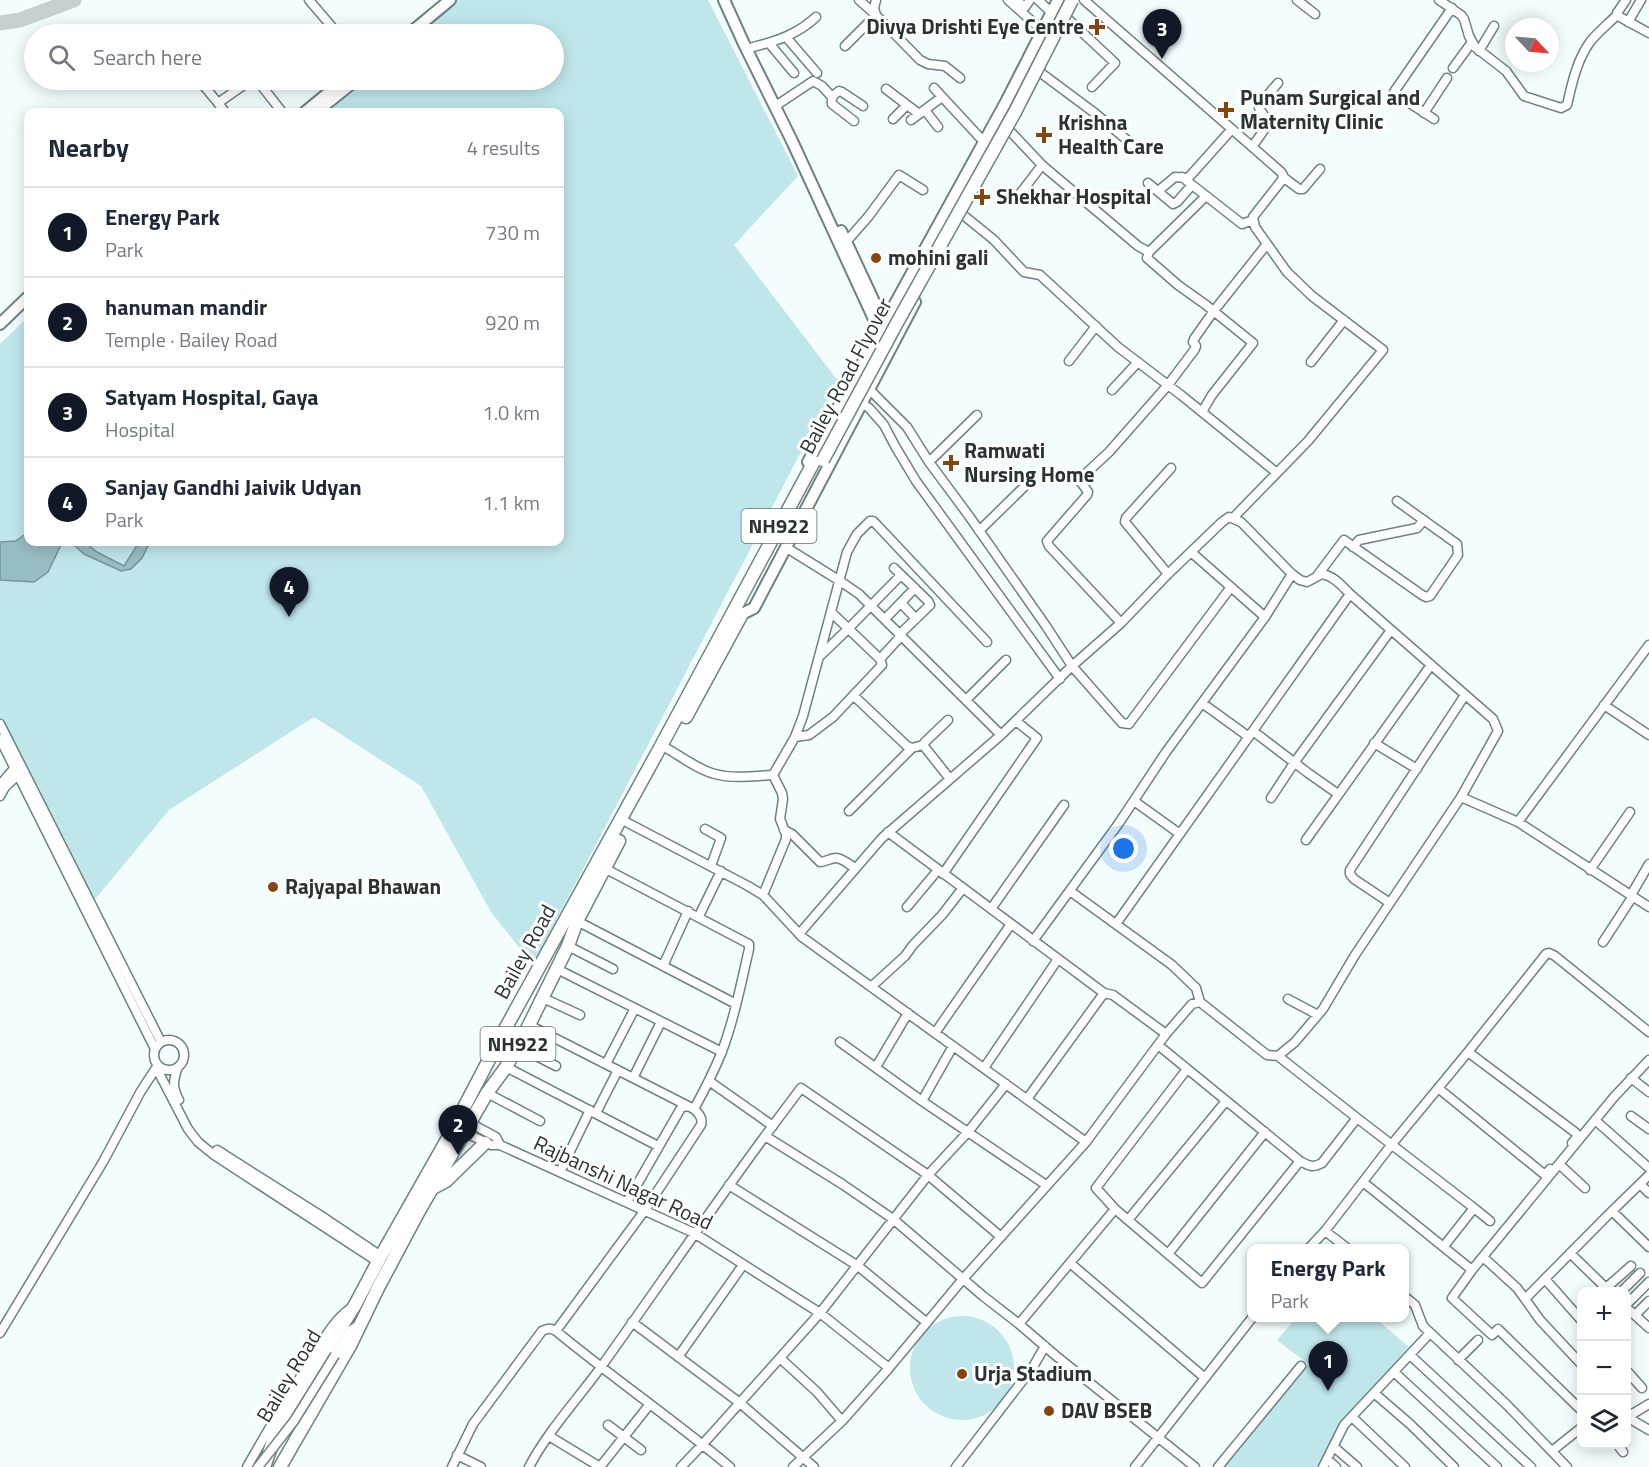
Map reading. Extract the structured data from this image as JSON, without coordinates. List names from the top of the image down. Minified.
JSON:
{"streets":{"highway":["Bailey Road Flyover","NH922","Bailey Road"],"street":["Rajbanshi Nagar Road"]},"crossings":[["Bailey Road Flyover","Bailey Road"],["Bailey Road","Rajbanshi Nagar Road"]],"places":{"health":["Divya Drishti Eye Centre","Punam Surgical and Maternity Clinic","Krishna Health Care","Shekhar Hospital","Ramwati Nursing Home"],"other":["mohini gali","Rajyapal Bhawan","Urja Stadium","DAV BSEB"]},"north":"bottom right","page":{"pins":["3","4","2","1"],"search":"Search here","heading":["Nearby","4 results"],"list":[{"mark":"1","name":"Energy Park","note":"Park","value":"730 m"},{"mark":"2","name":"hanuman mandir","note":"Temple · Bailey Road","value":"920 m"},{"mark":"3","name":"Satyam Hospital, Gaya","note":"Hospital","value":"1.0 km"},{"mark":"4","name":"Sanjay Gandhi Jaivik Udyan","note":"Park","value":"1.1 km"}],"popup":["Energy Park","Park"],"map_buttons":["+","−"]}}
